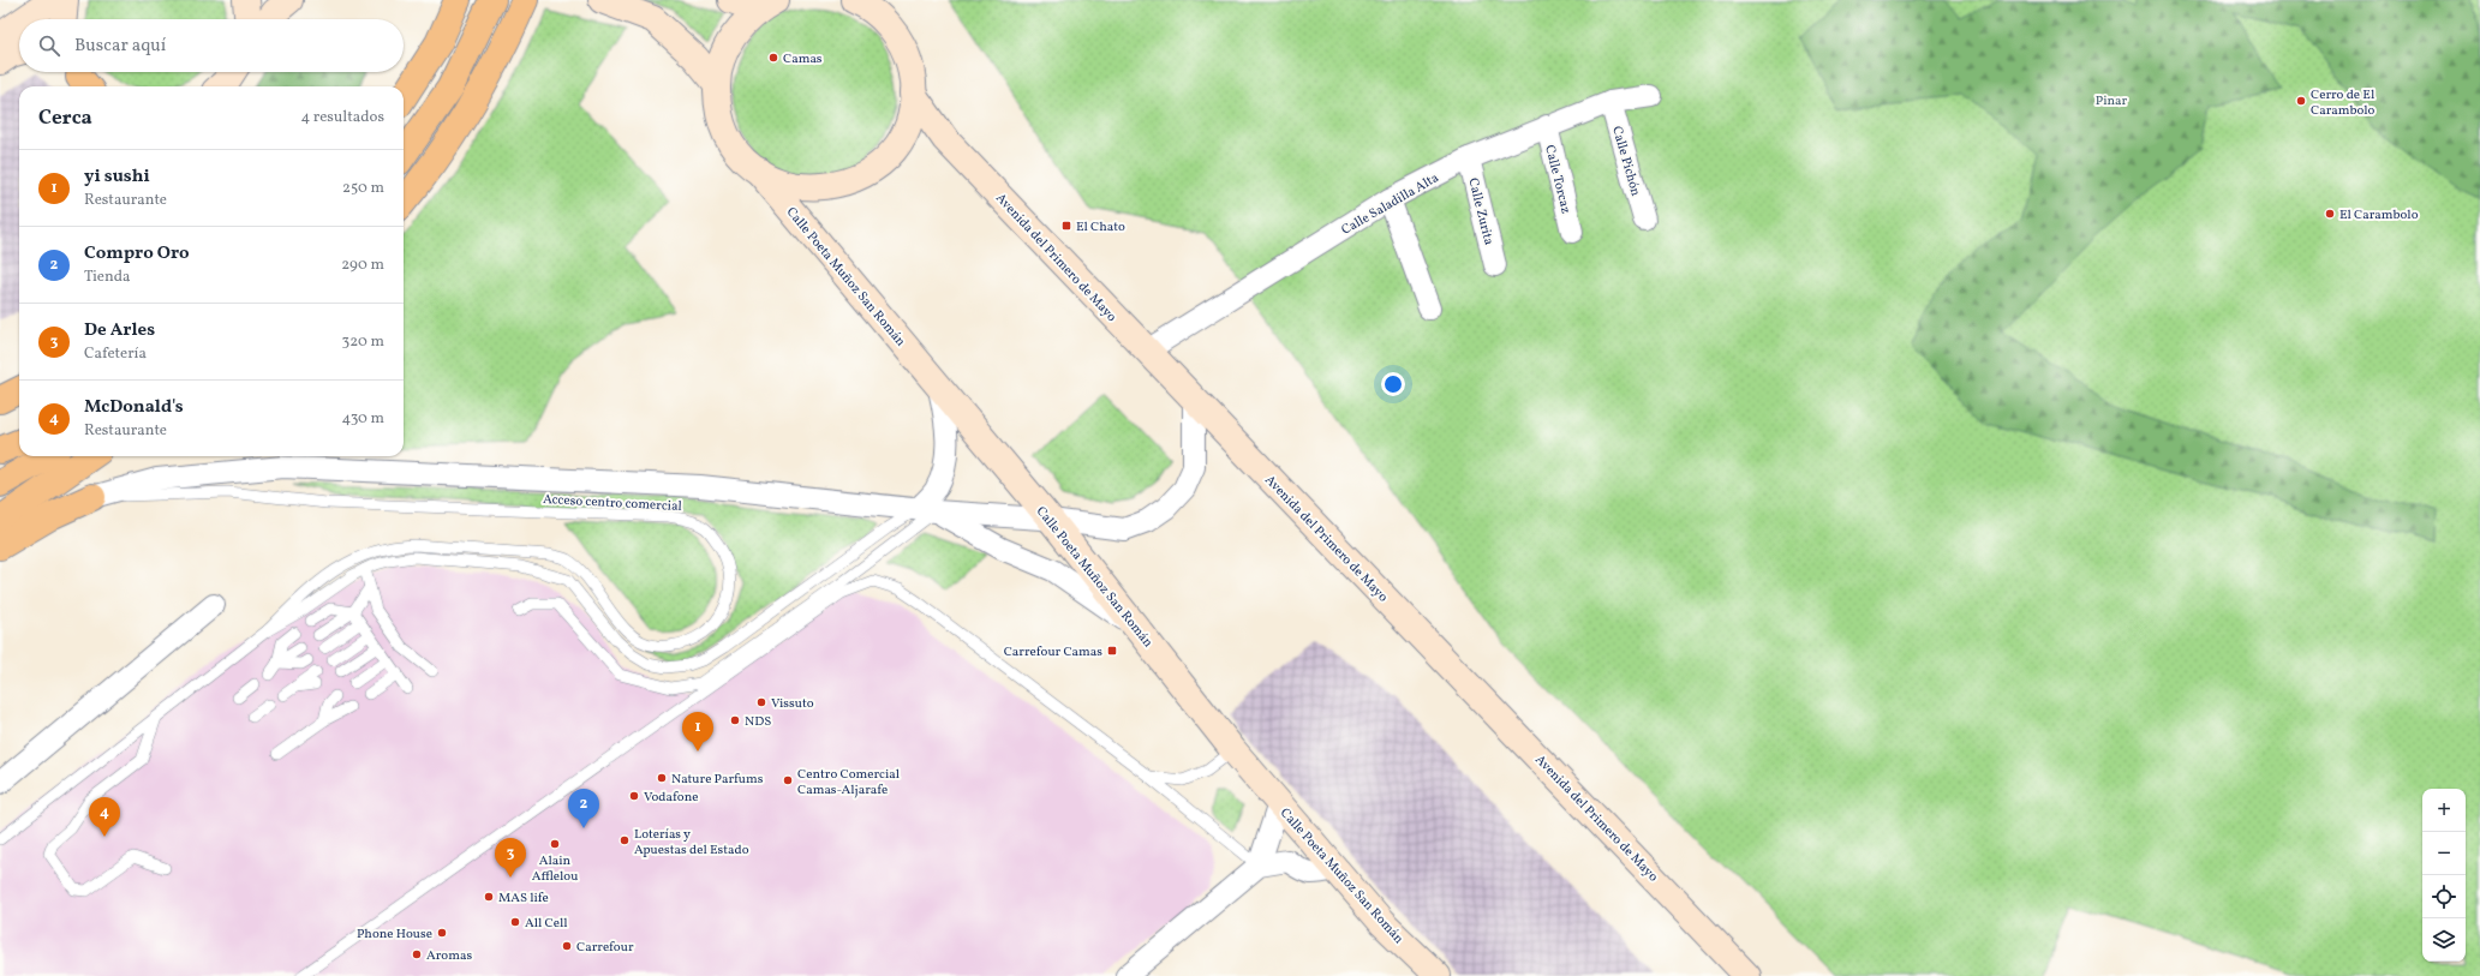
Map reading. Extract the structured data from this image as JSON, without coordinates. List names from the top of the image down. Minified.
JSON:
{"streets":{"main road":["Avenida del Primero de Mayo","Calle Poeta Muñoz San Román"],"street":["Calle Pichón","Calle Torcaz","Calle Saladilla Alta","Calle Zurita"],"lane":["Acceso centro comercial"]},"crossings":[["Calle Pichón","Calle Saladilla Alta"],["Calle Torcaz","Calle Saladilla Alta"],["Calle Saladilla Alta","Calle Zurita"],["Calle Saladilla Alta","Avenida del Primero de Mayo"]],"parks":["Pinar"],"places":{"other":["Camas","Cerro de El Carambolo","El Carambolo","Vissuto","NDS","Nature Parfums","Centro Comercial Camas-Aljarafe","Vodafone","Loterías y Apuestas del Estado","Alain Afflelou","MAS life","All Cell","Phone House","Carrefour","Aromas"],"transit":["El Chato","Carrefour Camas"]},"page":{"search":"Buscar aquí","heading":["Cerca","4 resultados"],"list":[{"mark":"1","name":"yi sushi","note":"Restaurante","value":"250 m"},{"mark":"2","name":"Compro Oro","note":"Tienda","value":"290 m"},{"mark":"3","name":"De Arles","note":"Cafetería","value":"320 m"},{"mark":"4","name":"McDonald's","note":"Restaurante","value":"430 m"}],"pins":["1","2","4","3"],"map_buttons":["+","−"]}}
